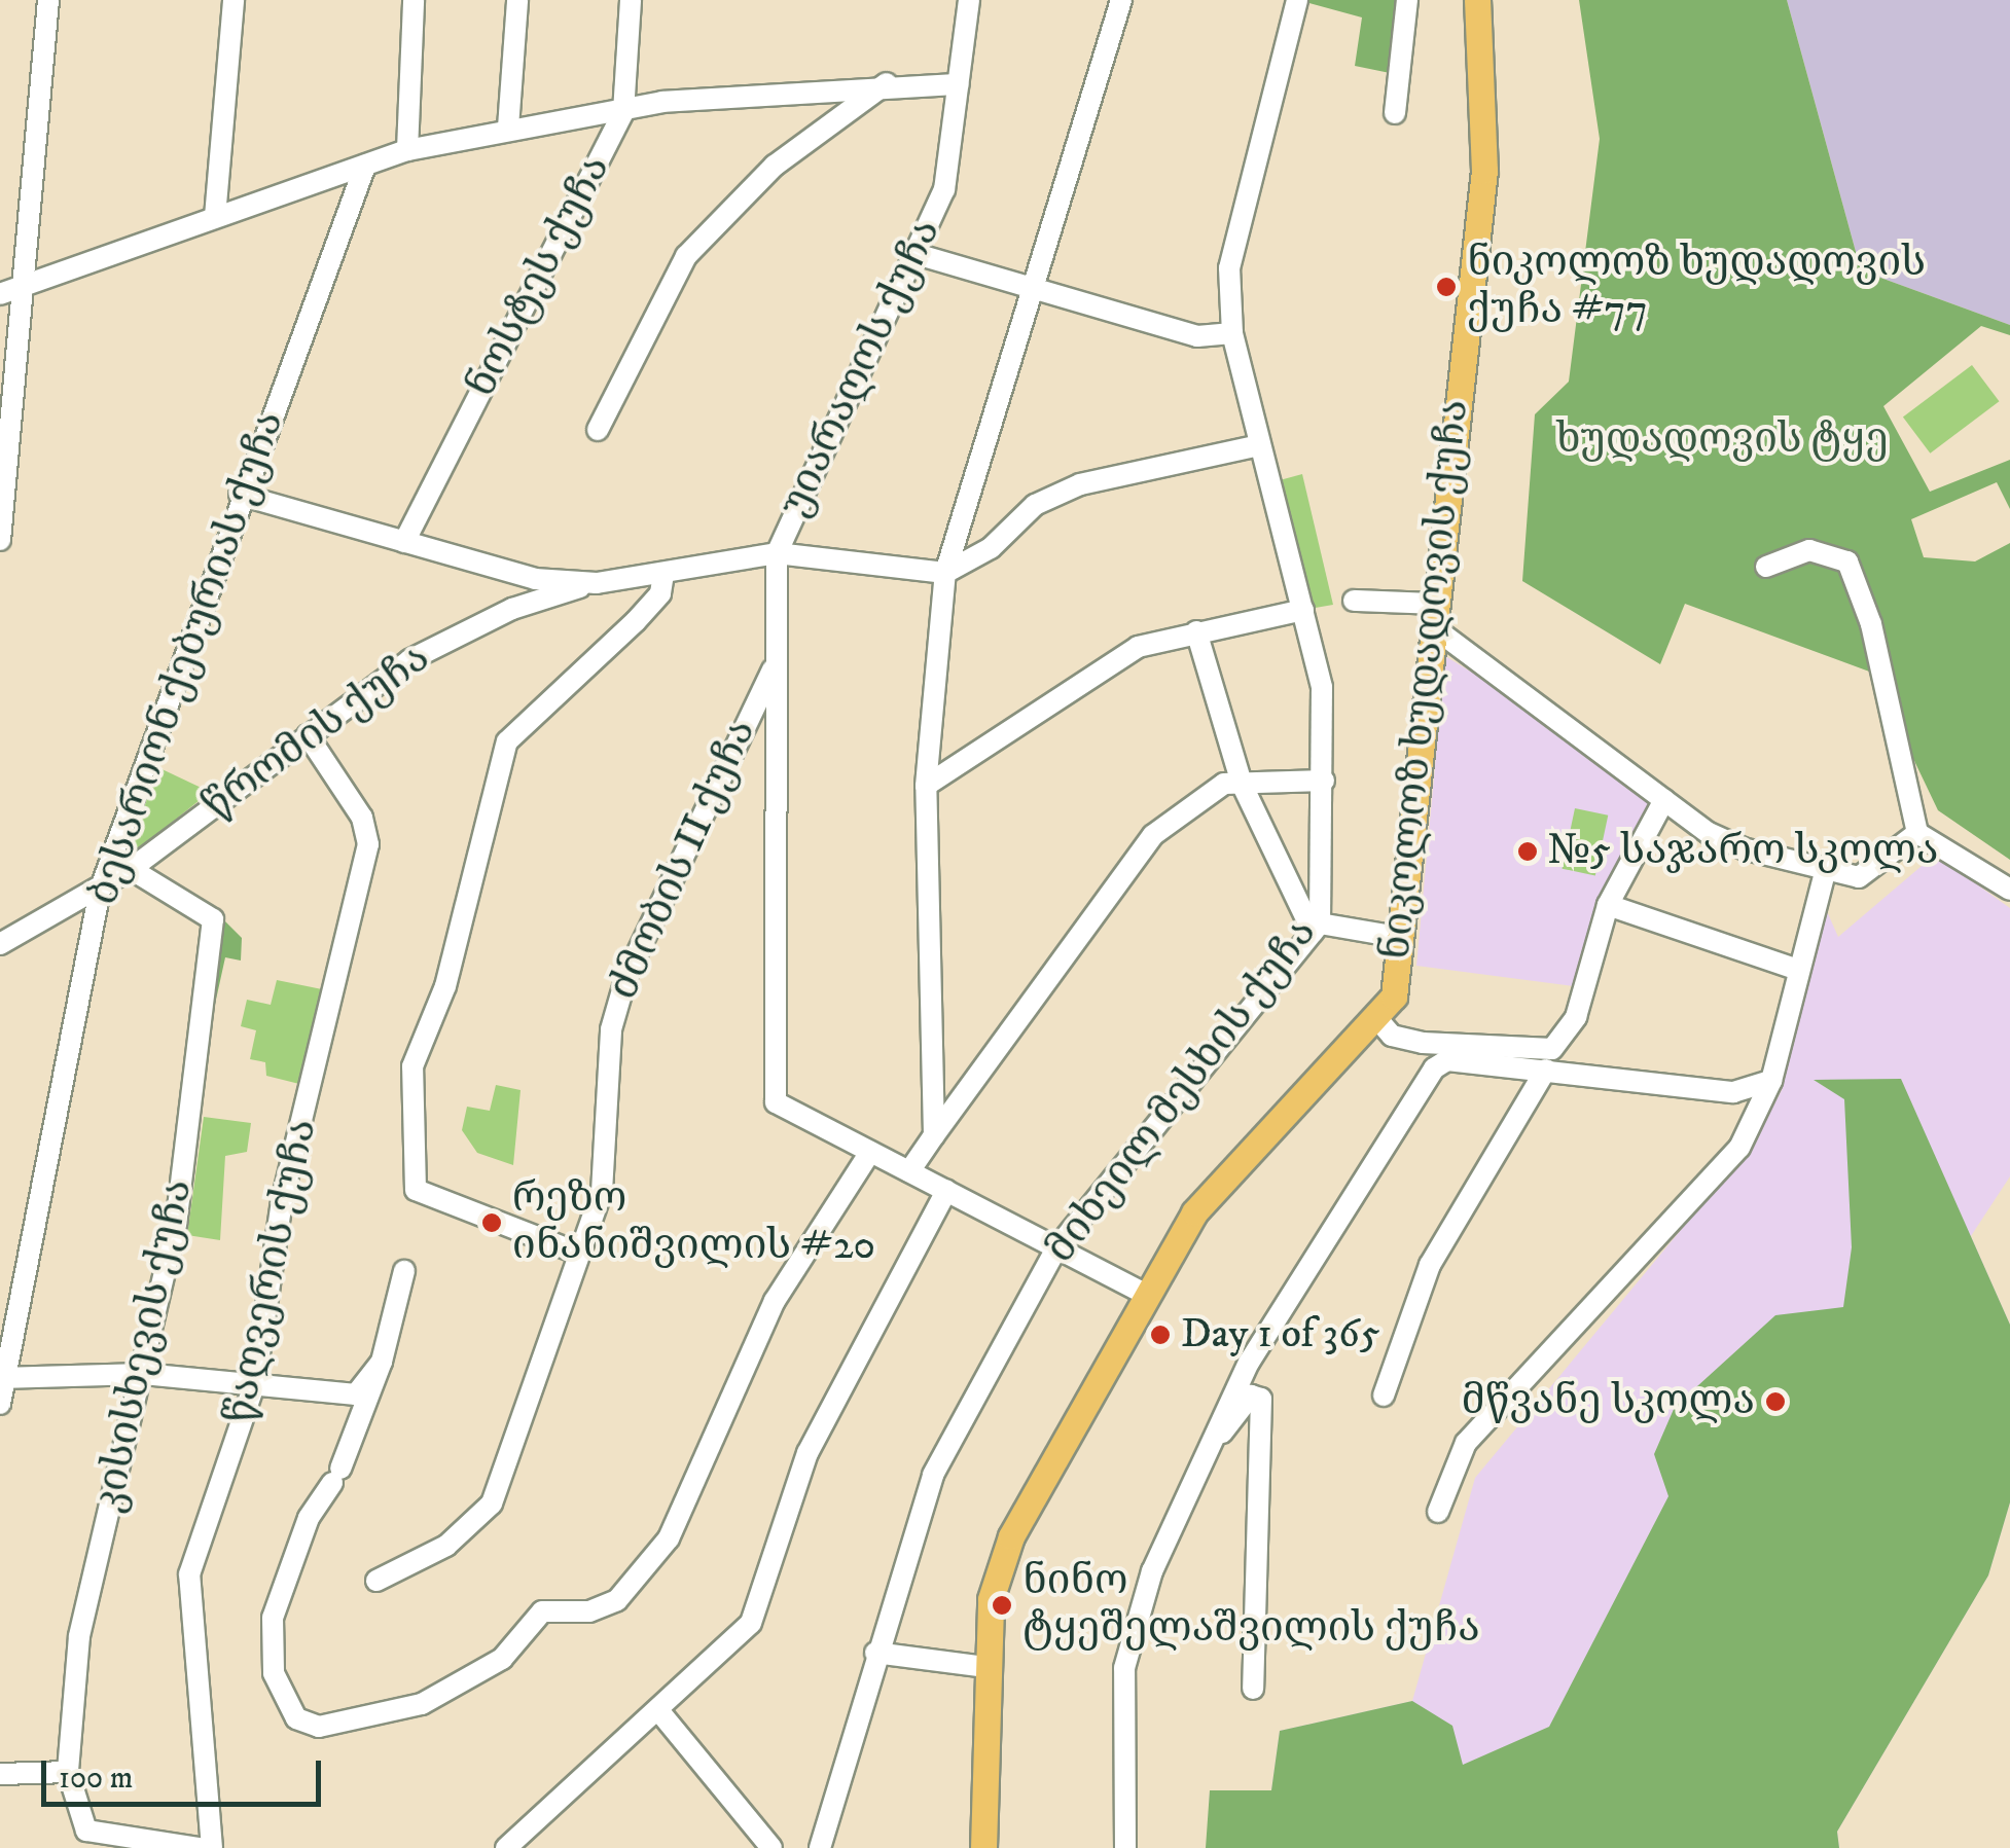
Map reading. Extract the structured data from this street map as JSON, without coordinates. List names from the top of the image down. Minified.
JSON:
{"streets":{"main road":["ნიკოლოზ ხუდადოვის ქუჩა"],"street":["ნოსტეს ქუჩა","უიარაღოს ქუჩა","ბესარიონ ქებურიას ქუჩა","წრომის ქუჩა","ძმობის II ქუჩა","მიხეილ მესხის ქუჩა","წაღვერის ქუჩა","კისისხევის ქუჩა"]},"crossings":[["უიარაღოს ქუჩა","ძმობის II ქუჩა"],["ბესარიონ ქებურიას ქუჩა","წრომის ქუჩა"],["წრომის ქუჩა","წაღვერის ქუჩა"],["წრომის ქუჩა","კისისხევის ქუჩა"]],"parks":["ხუდადოვის ტყე"],"places":["ნიკოლოზ ხუდადოვის ქუჩა #77","№5 საჯარო სკოლა","რეზო ინანიშვილის #20","Day 1 of 365","მწვანე სკოლა","ნინო ტყეშელაშვილის ქუჩა"],"scale_bar":"100 m"}
